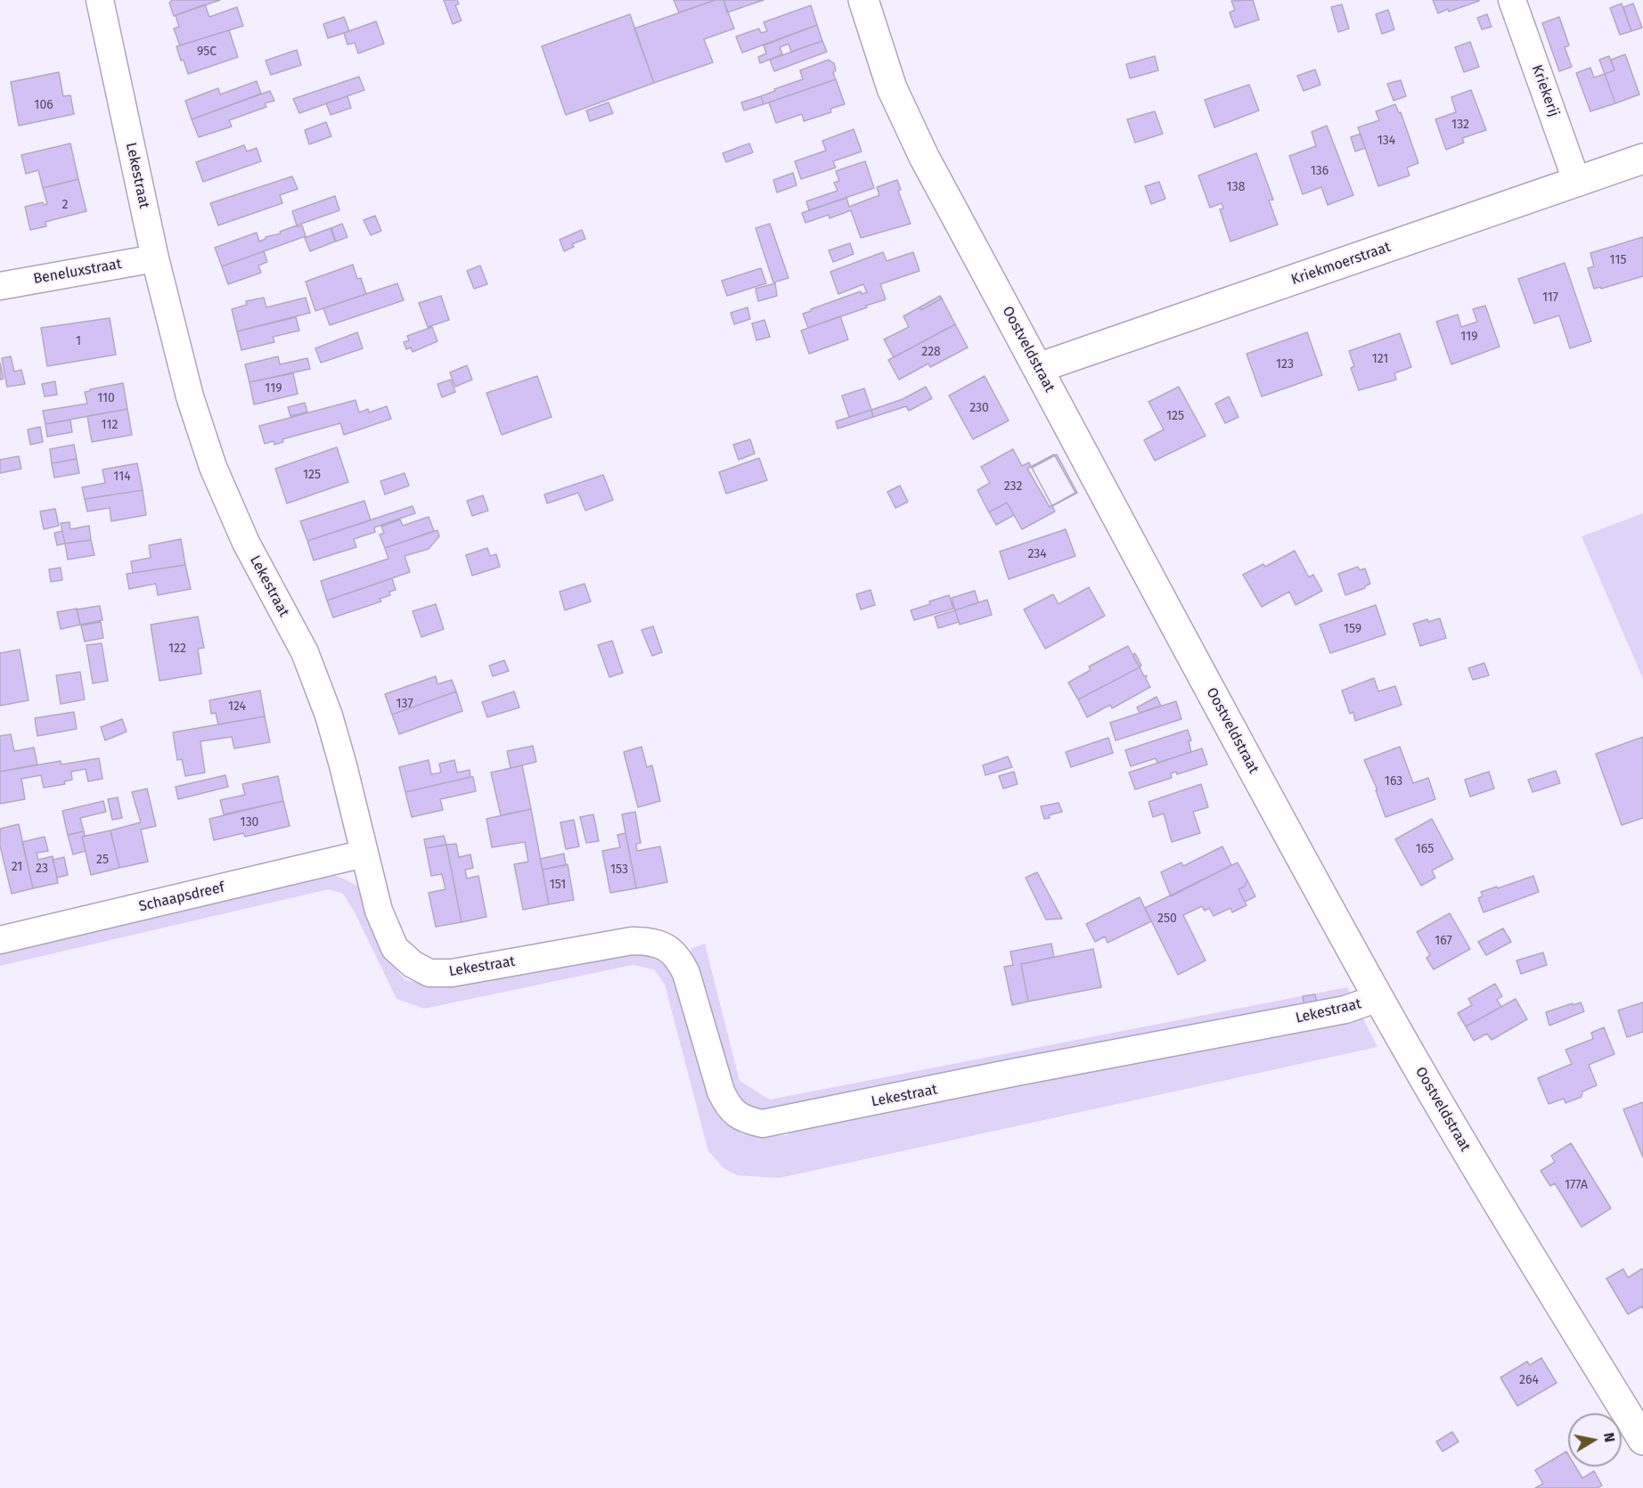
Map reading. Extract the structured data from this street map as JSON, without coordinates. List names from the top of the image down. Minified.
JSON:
{"streets":{"street":["Kriekerij","Lekestraat","Kriekmoerstraat","Beneluxstraat","Oostveldstraat","Schaapsdreef"]},"crossings":[["Kriekerij","Kriekmoerstraat"],["Lekestraat","Beneluxstraat"],["Lekestraat","Oostveldstraat"],["Lekestraat","Schaapsdreef"],["Kriekmoerstraat","Oostveldstraat"]],"house_numbers":["95C","106","132","134","136","138","2","115","117","119","1","228","121","123","119","110","230","125","112","125","114","232","234","159","122","137","124","163","130","165","25","21","23","153","151","250","167","177A","264"],"north":"right"}
